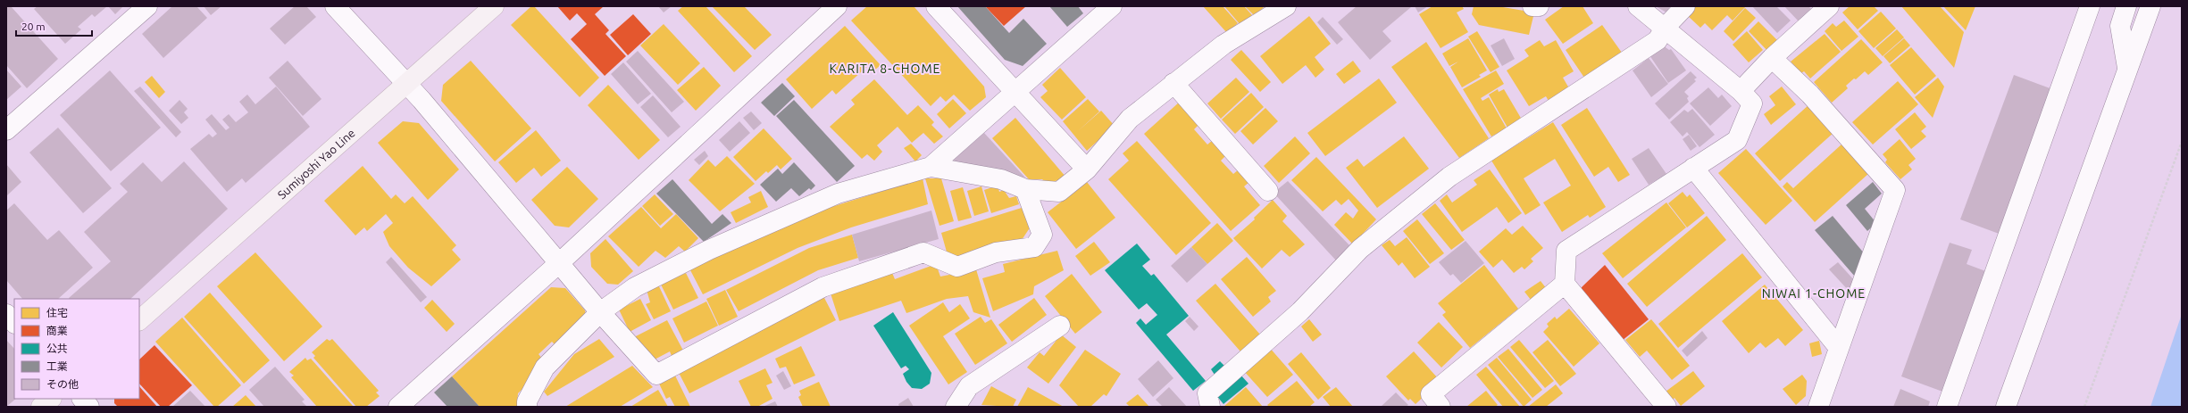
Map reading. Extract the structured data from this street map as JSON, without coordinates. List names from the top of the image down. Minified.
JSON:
{"streets":{"main road":["Sumiyoshi Yao Line"]},"districts":["KARITA 8-CHOME","NIWAI 1-CHOME"],"legend":["住宅","商業","公共","工業","その他"],"scale_bar":"20 m"}
